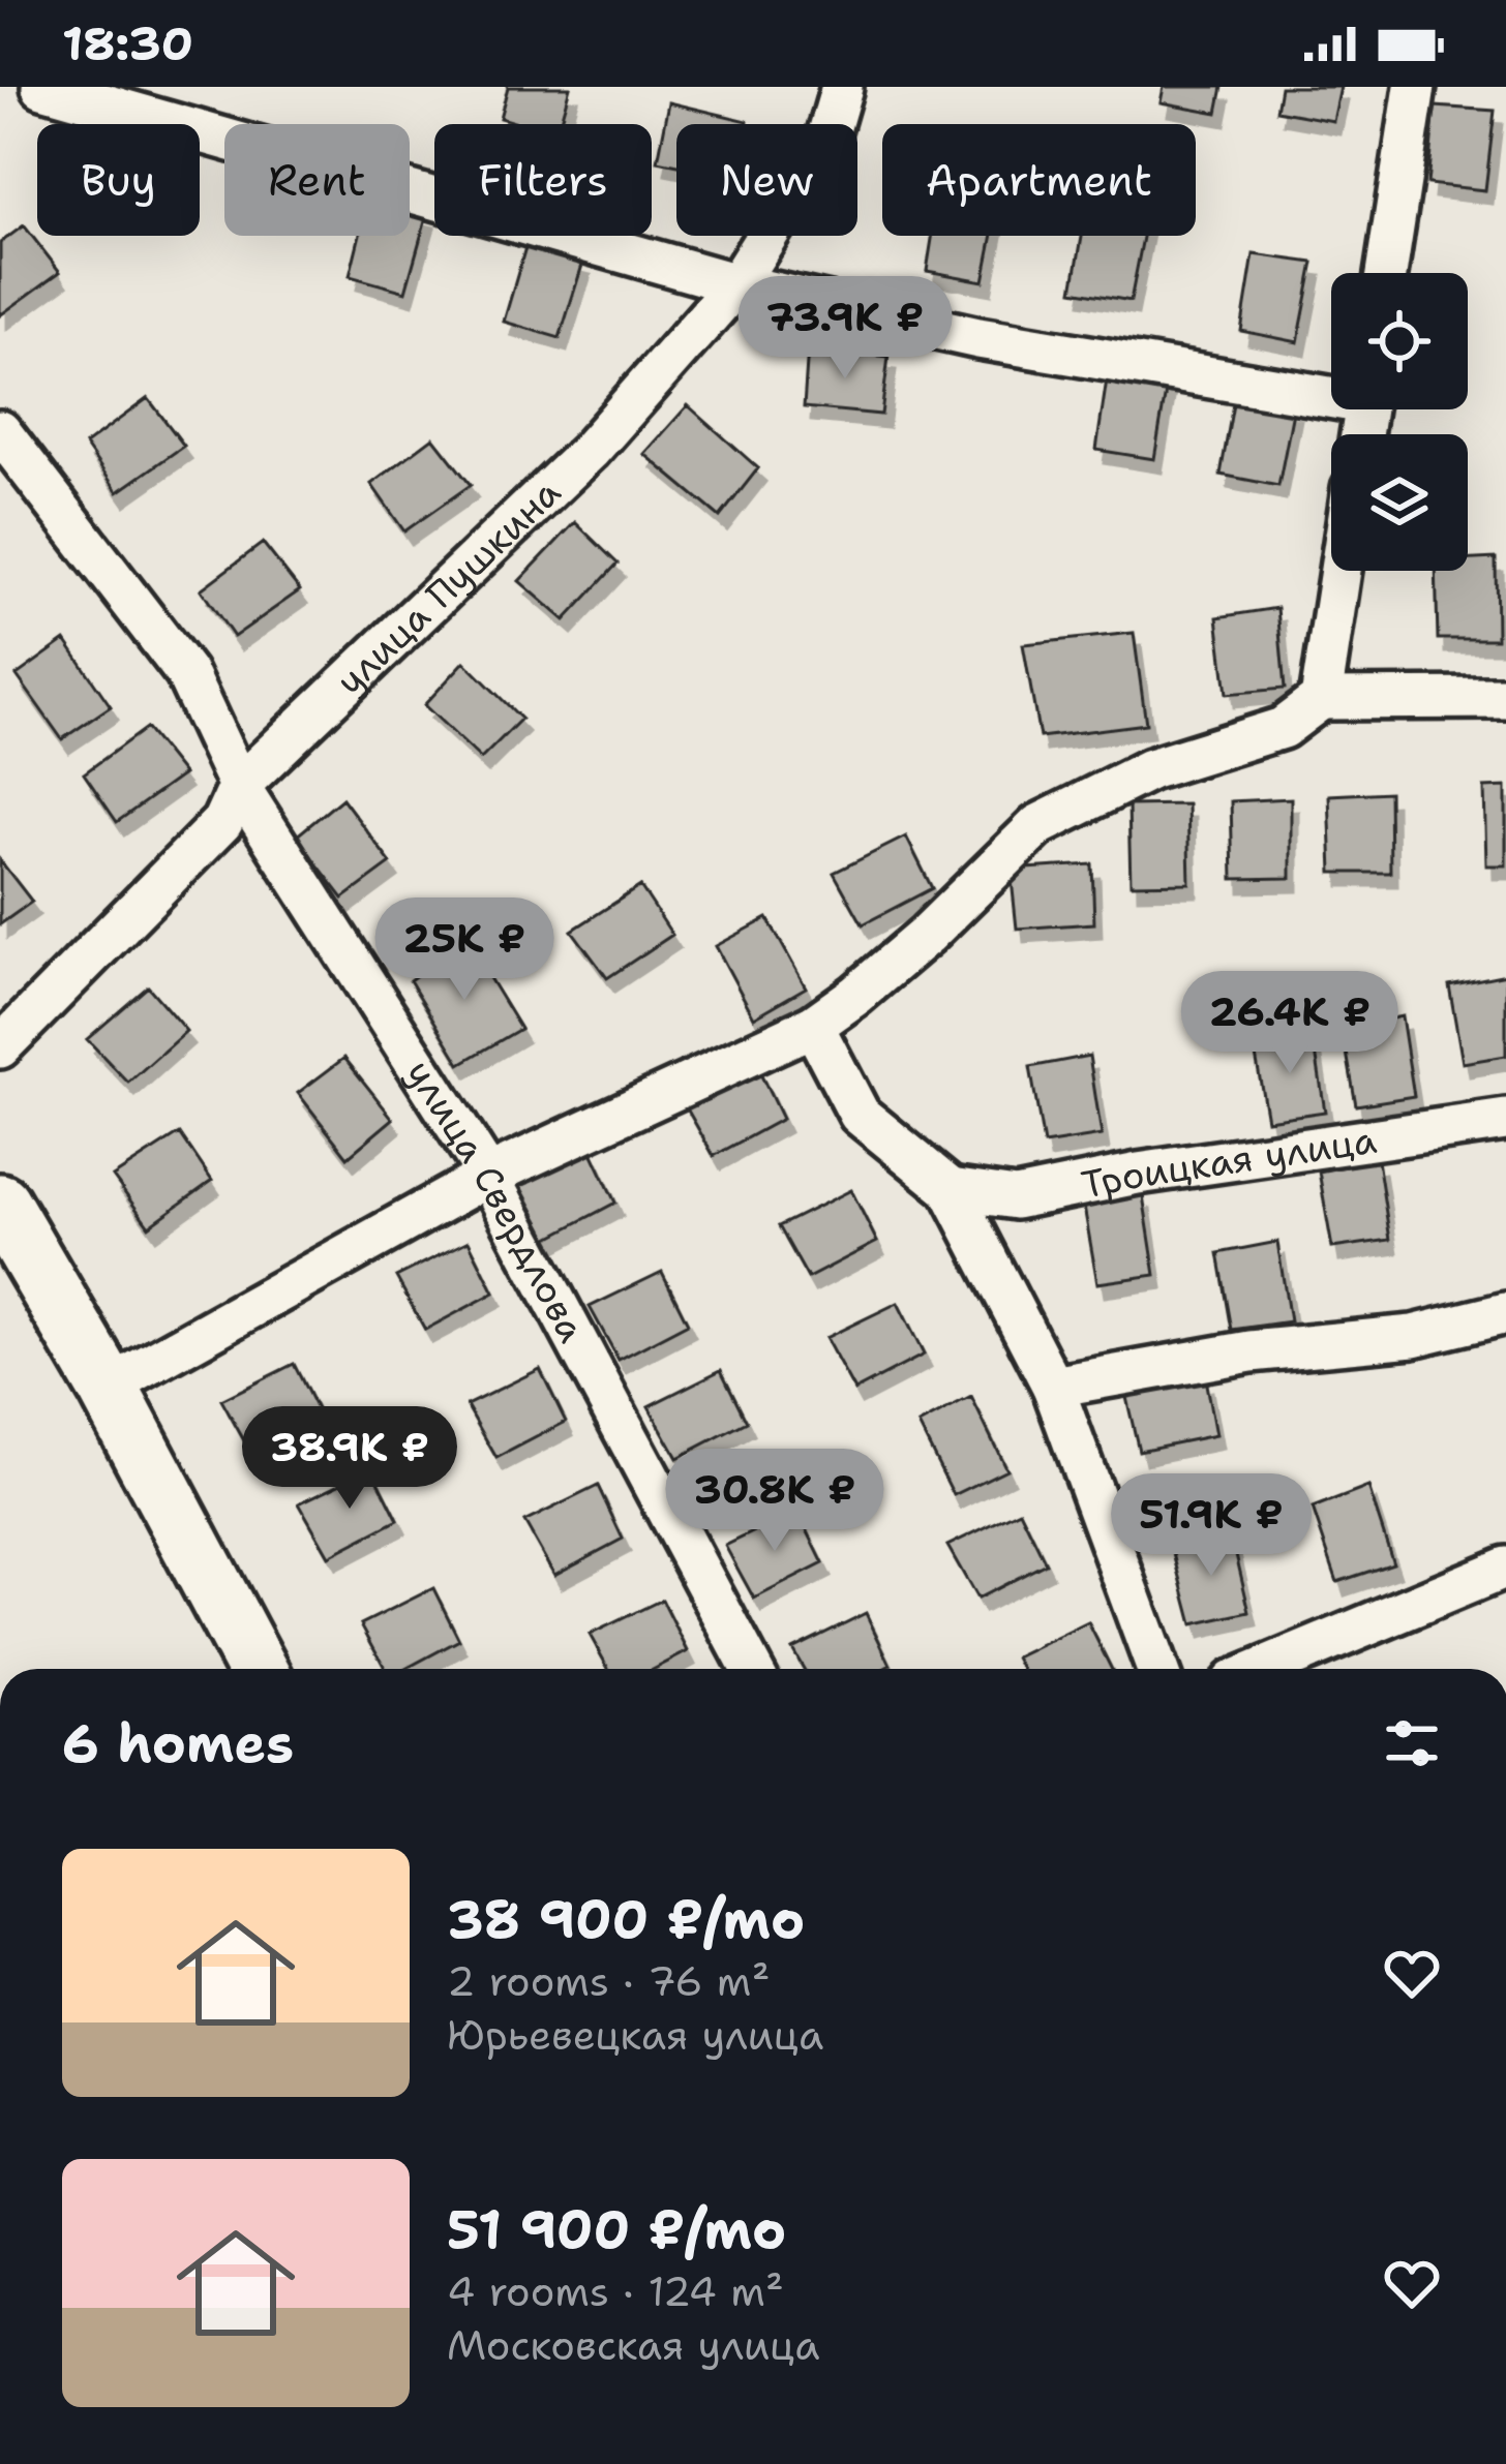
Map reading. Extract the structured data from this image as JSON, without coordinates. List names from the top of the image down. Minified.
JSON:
{"streets":{"street":["улица Пушкина","Троицкая улица","улица Свердлова"]},"crossings":[["улица Пушкина","улица Свердлова"]],"page":{"status":"18:30","chip":["Buy","Rent","Filters","New","Apartment"],"price":["73.9K ₽","25K ₽","26.4K ₽","38.9K ₽","30.8K ₽","51.9K ₽"],"heading":"6 homes","list":[{"name":"38 900 ₽/mo","note":"2 rooms · 76 m² · Юрьевецкая улица"},{"name":"51 900 ₽/mo","note":"4 rooms · 124 m² · Московская улица"}]}}
